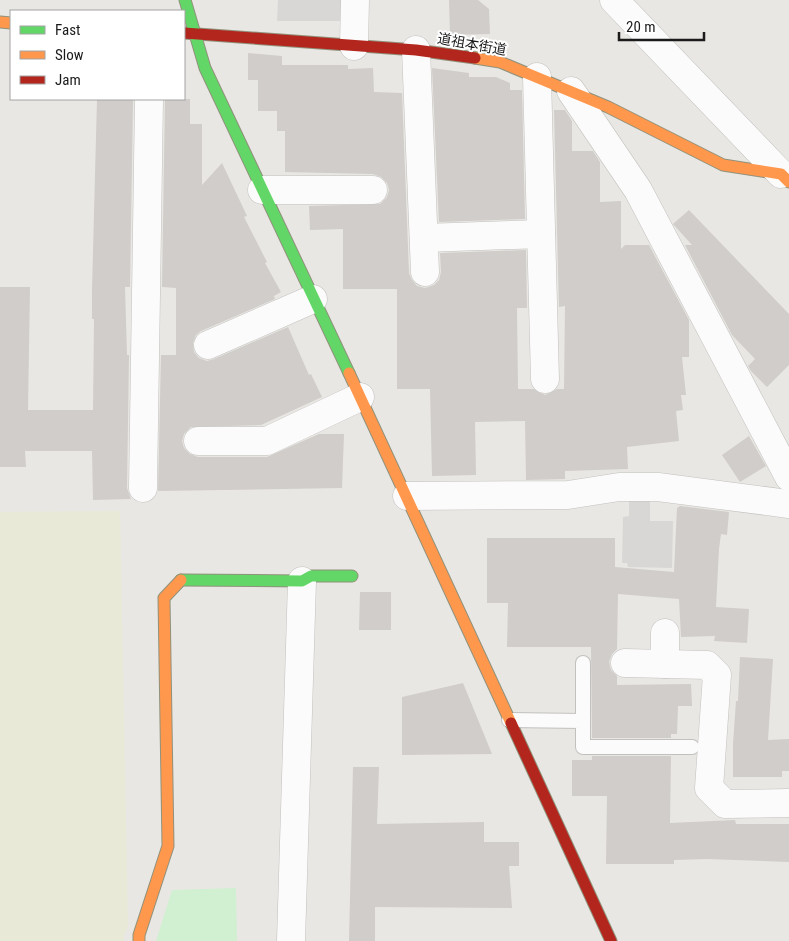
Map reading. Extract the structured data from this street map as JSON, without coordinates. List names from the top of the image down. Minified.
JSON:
{"streets":{"street":["道祖本街道"]},"legend":["Fast","Slow","Jam"],"scale_bar":"20 m"}
